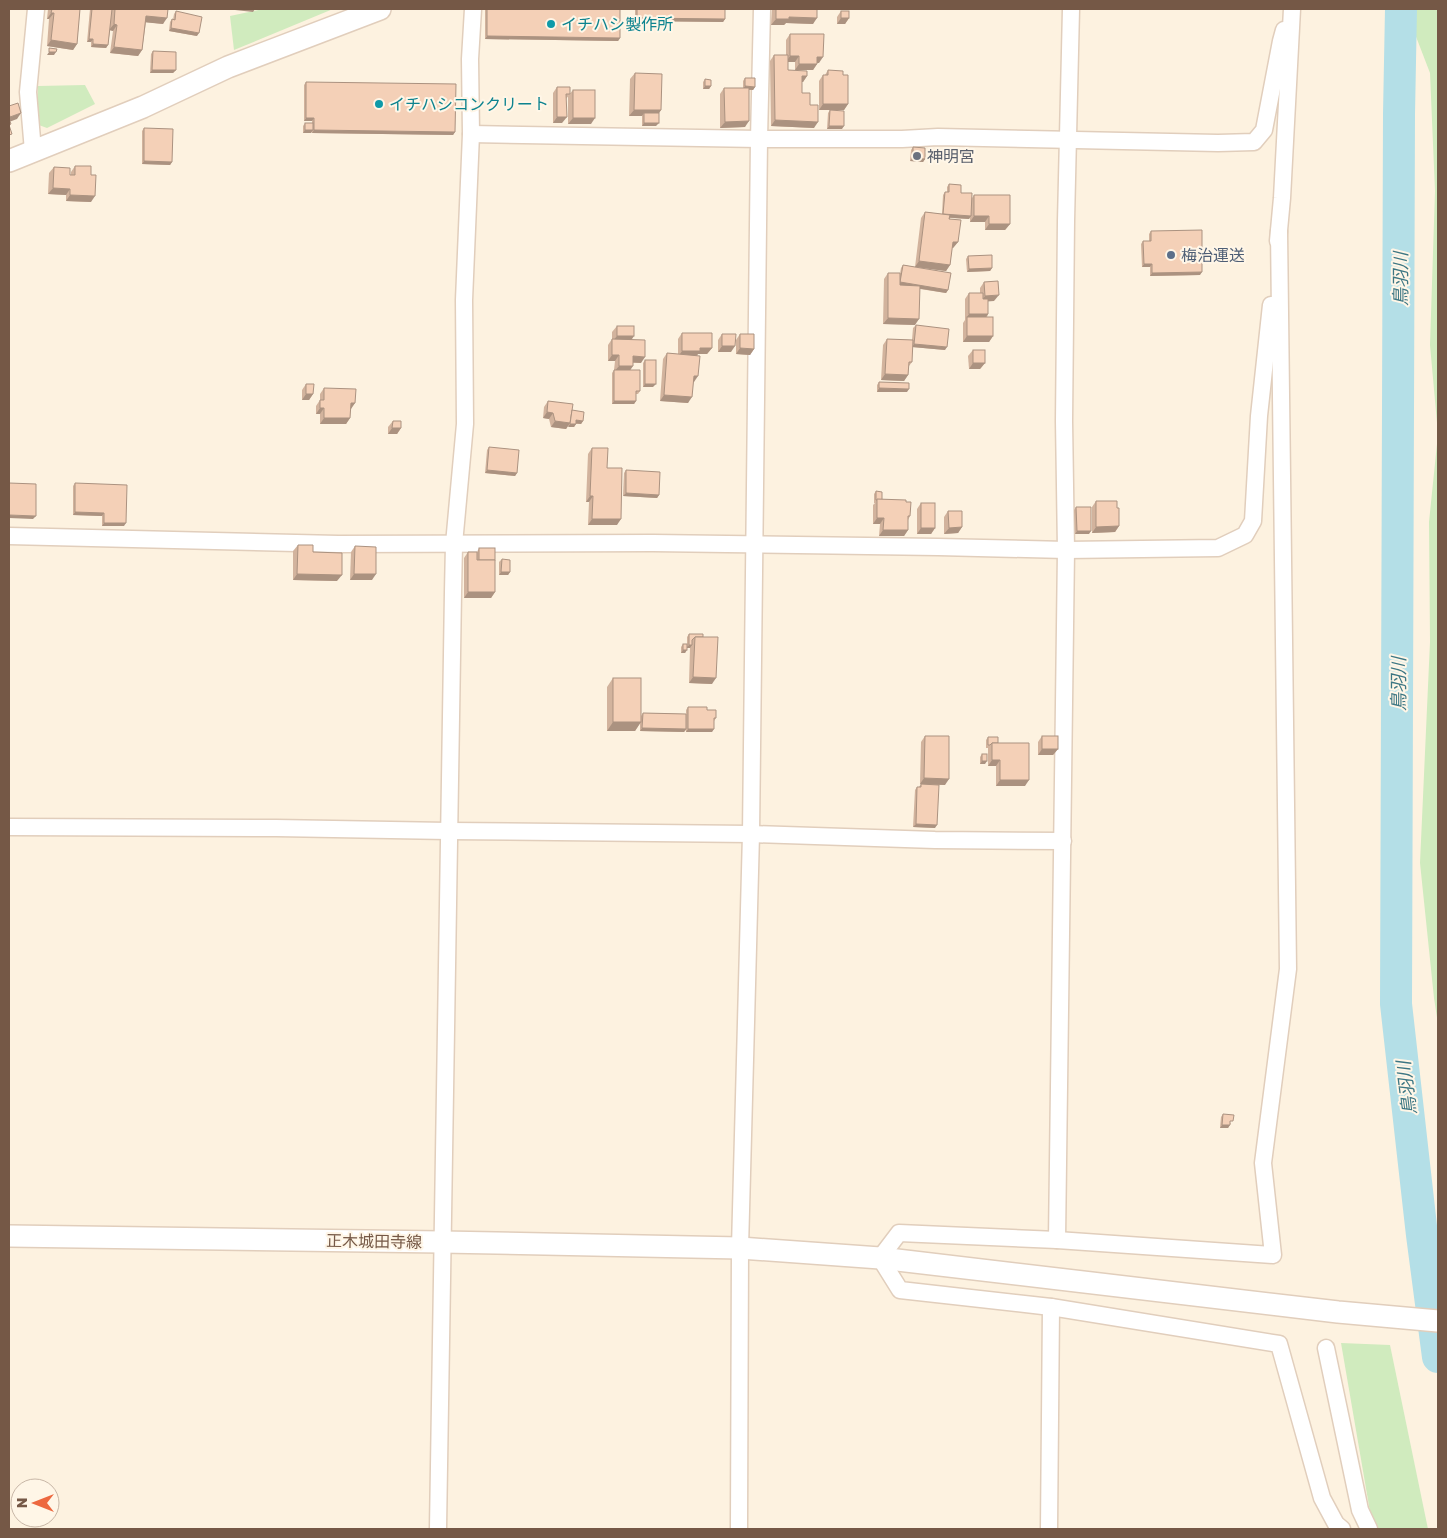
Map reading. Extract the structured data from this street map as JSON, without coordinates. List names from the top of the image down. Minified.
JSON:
{"streets":{"street":["正木城田寺線"]},"water":["鳥羽川"],"places":["イチハシ製作所","イチハシコンクリート","神明宮","梅治運送"],"north":"left"}
